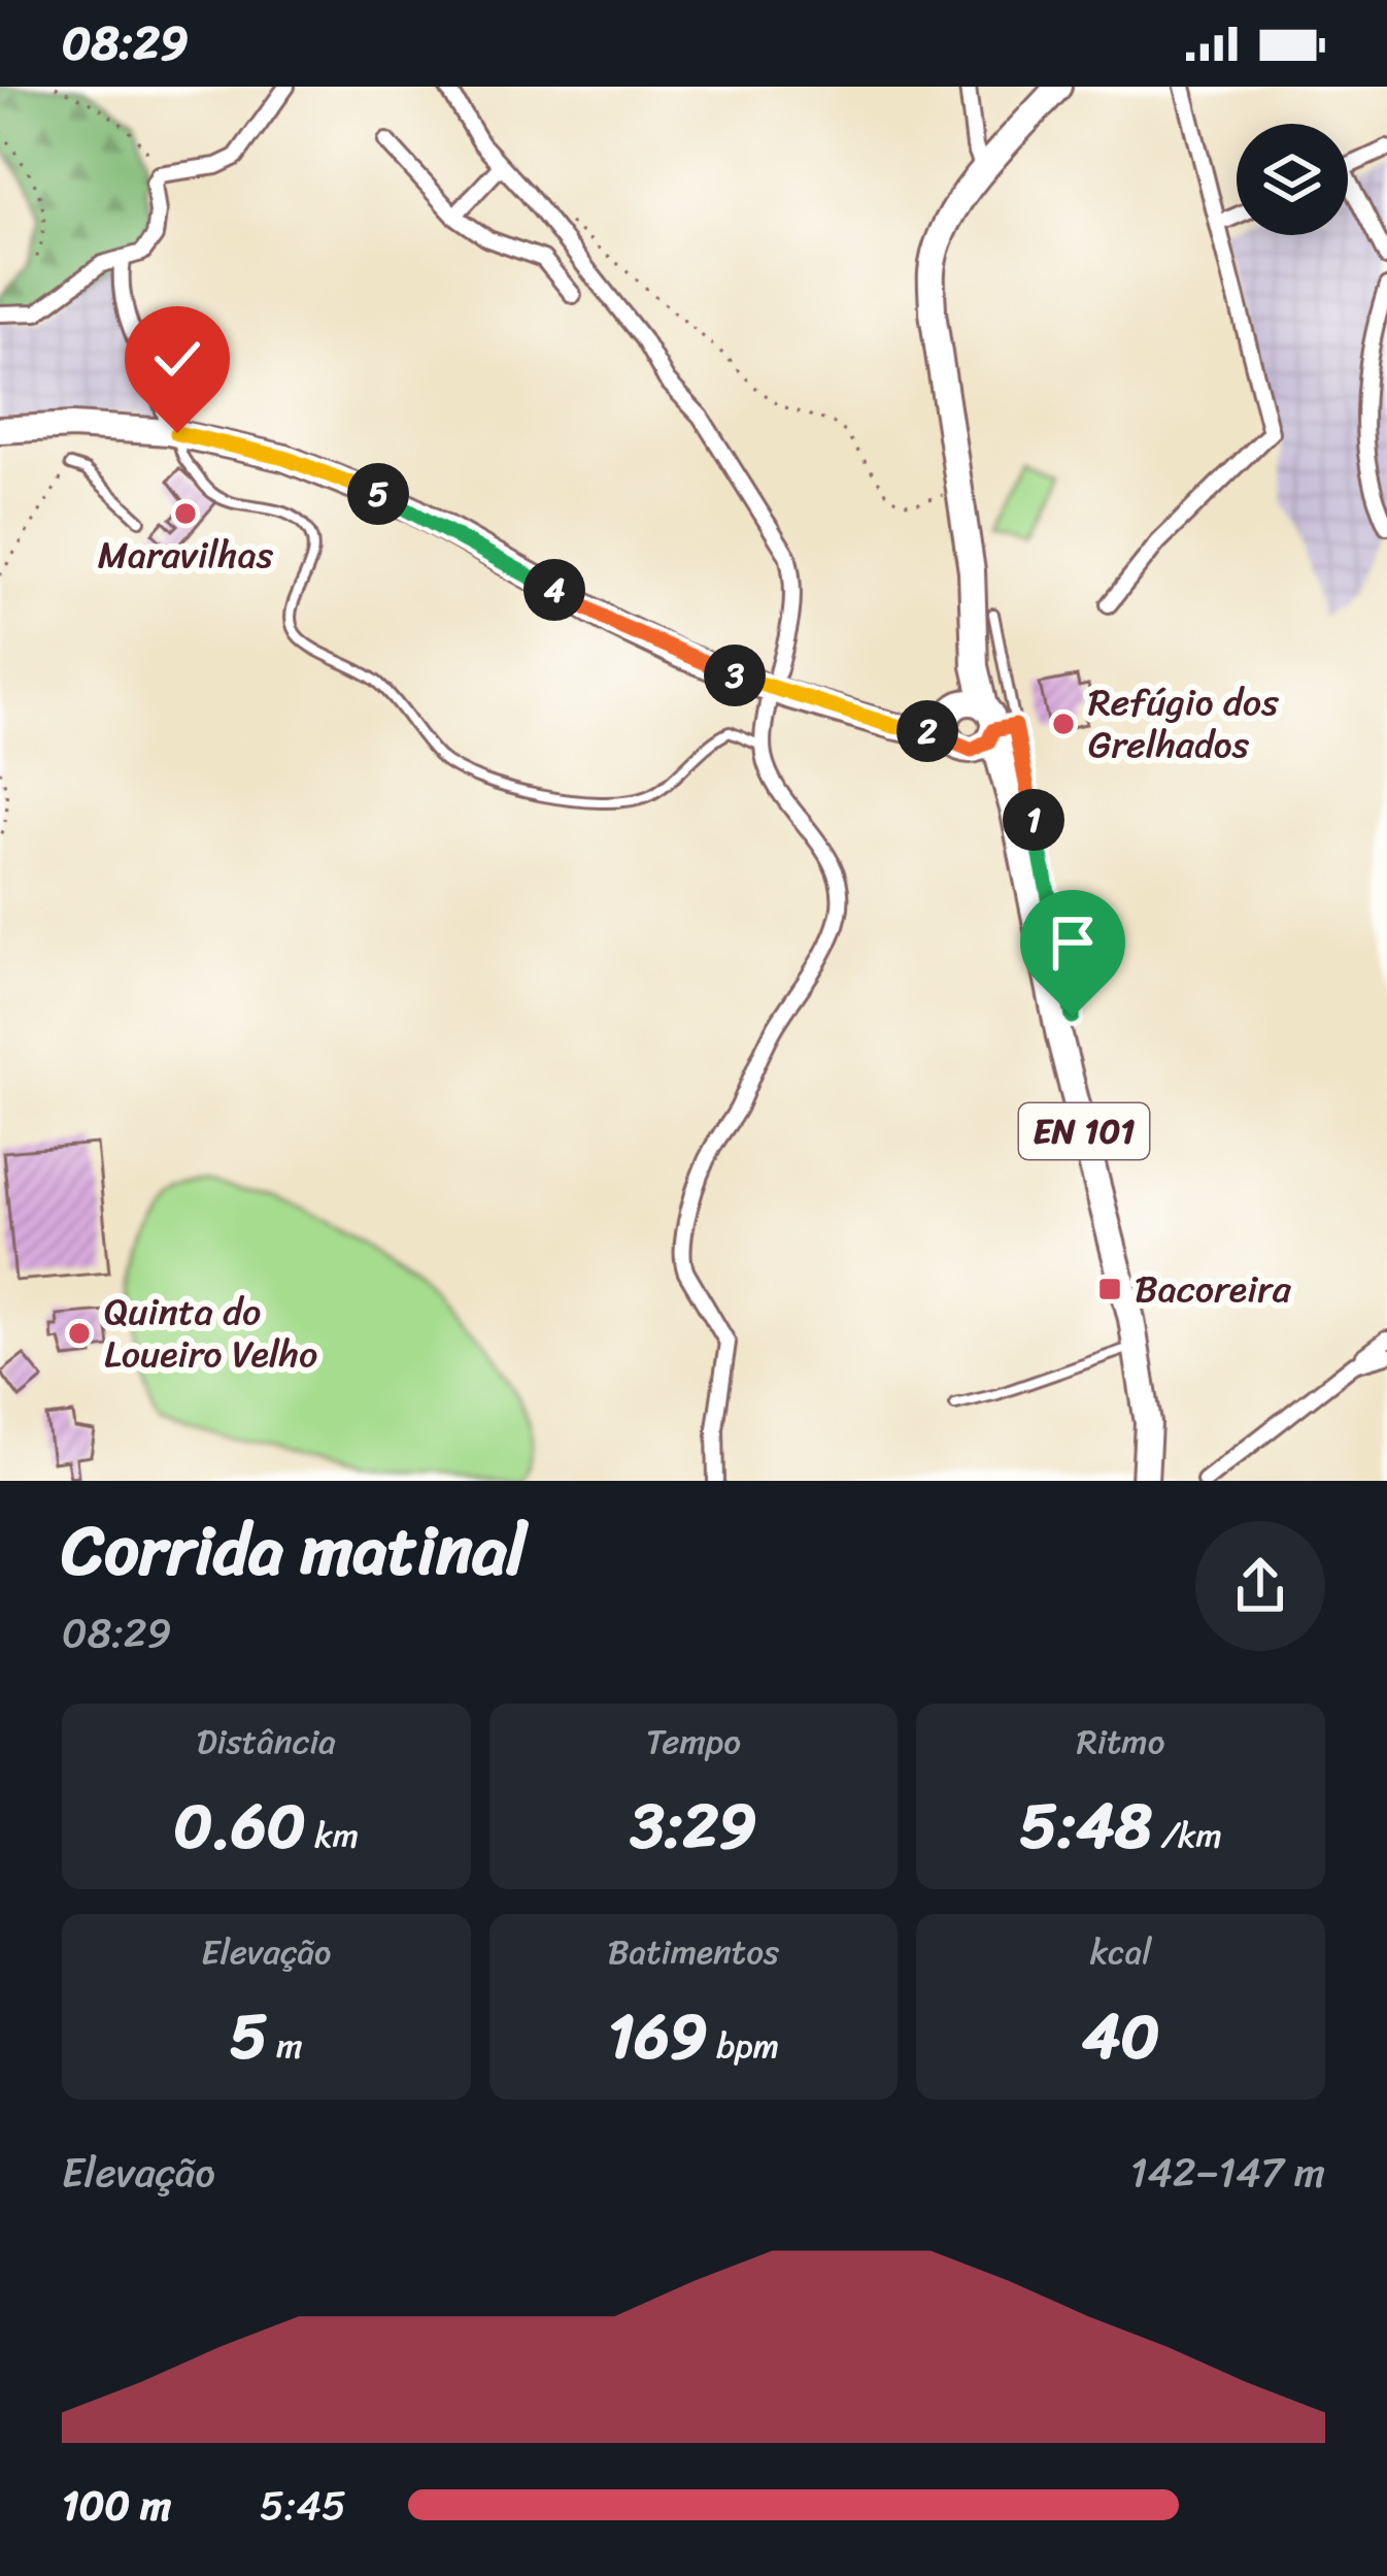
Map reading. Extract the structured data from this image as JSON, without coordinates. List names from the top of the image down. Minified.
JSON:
{"streets":{"main road":["EN 101"]},"places":{"other":["Maravilhas","Refúgio dos Grelhados","Quinta do Loueiro Velho"],"transit":["Bacoreira"]},"page":{"status":"08:29","pins":["5","4","3","2","1"],"heading":["Corrida matinal","08:29"],"stats":[["Distância","0.60 km"],["Tempo","3:29"],["Ritmo","5:48 /km"],["Elevação","5 m"],["Batimentos","169 bpm"],["kcal","40"]],"chart":["Elevação","142–147 m"],"list":[{"name":"100 m","note":"5:45"}]}}
